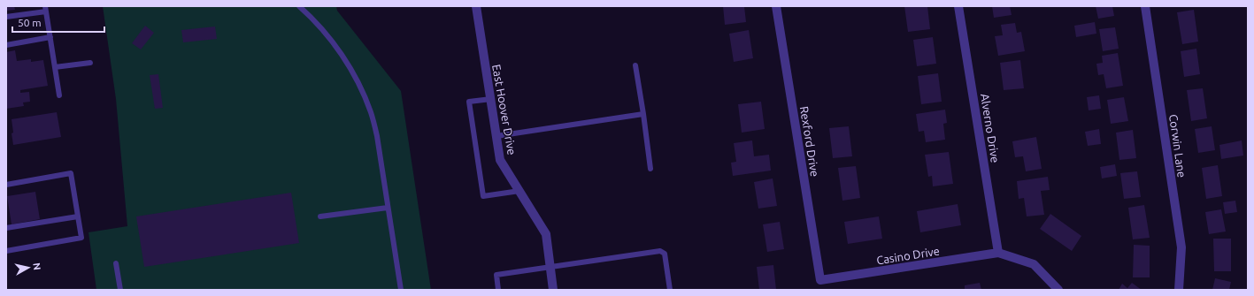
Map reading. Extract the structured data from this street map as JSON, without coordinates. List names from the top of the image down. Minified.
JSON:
{"streets":{"street":["East Hoover Drive","Alverno Drive","Rexford Drive","Corwin Lane","Casino Drive"]},"crossings":[["Alverno Drive","Casino Drive"],["Rexford Drive","Casino Drive"]],"scale_bar":"50 m","north":"right"}
